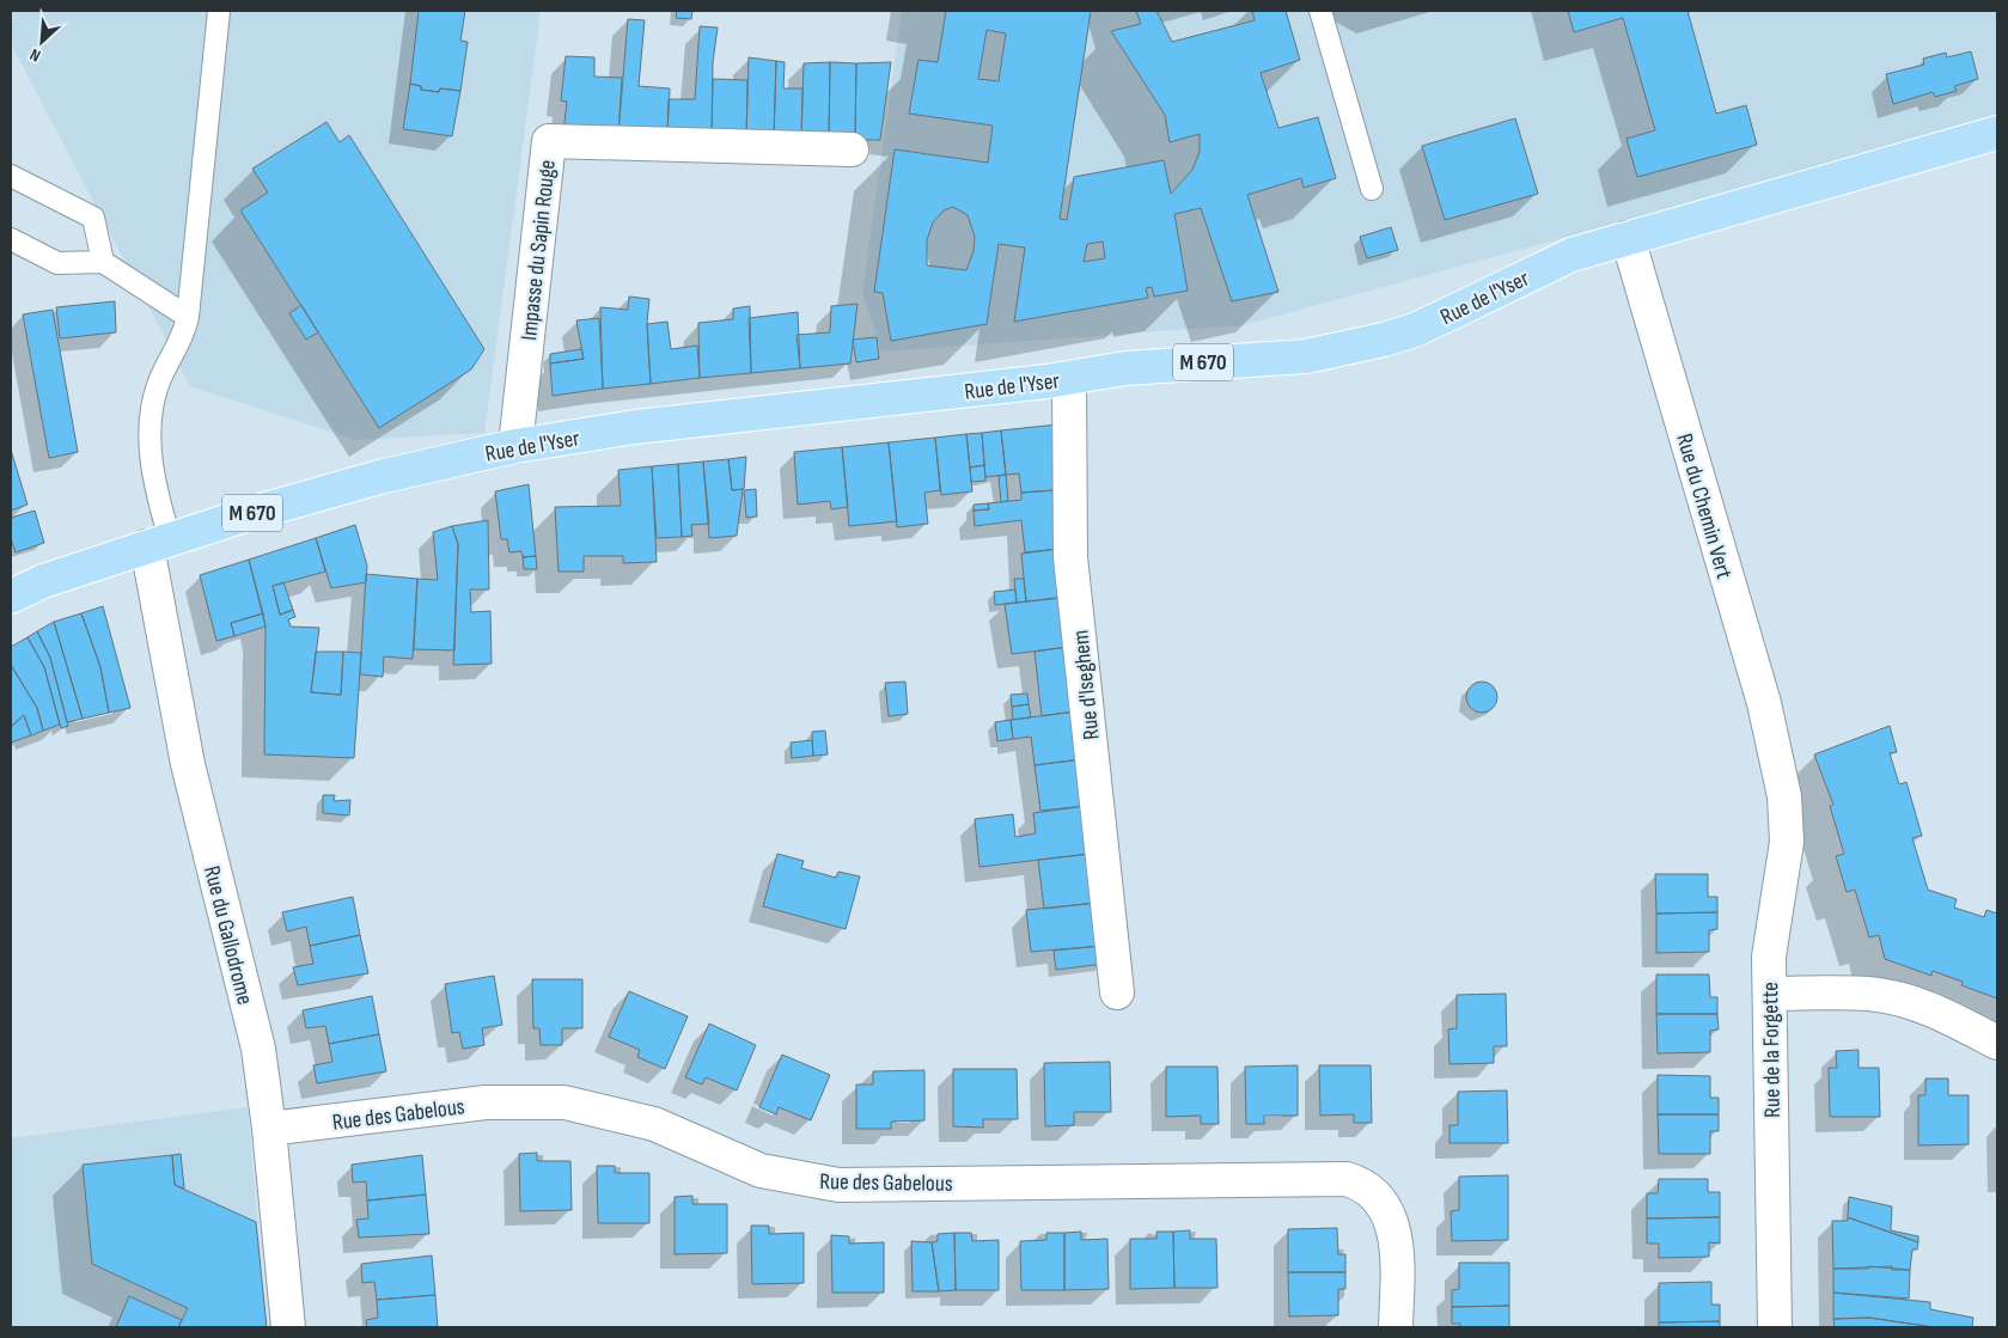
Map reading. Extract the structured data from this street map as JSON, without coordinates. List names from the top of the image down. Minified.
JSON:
{"streets":{"main road":["Rue de l'Yser","M 670"],"street":["Impasse du Sapin Rouge","Rue du Chemin Vert","Rue d'Iseghem","Rue du Gallodrome","Rue de la Forgette","Rue des Gabelous"]},"crossings":[["Impasse du Sapin Rouge","Rue de l'Yser"],["Rue de l'Yser","Rue du Chemin Vert"],["Rue de l'Yser","Rue d'Iseghem"],["Rue de l'Yser","Rue du Gallodrome"],["Rue du Chemin Vert","Rue de la Forgette"],["Rue du Gallodrome","Rue des Gabelous"]],"north":"bottom left"}
